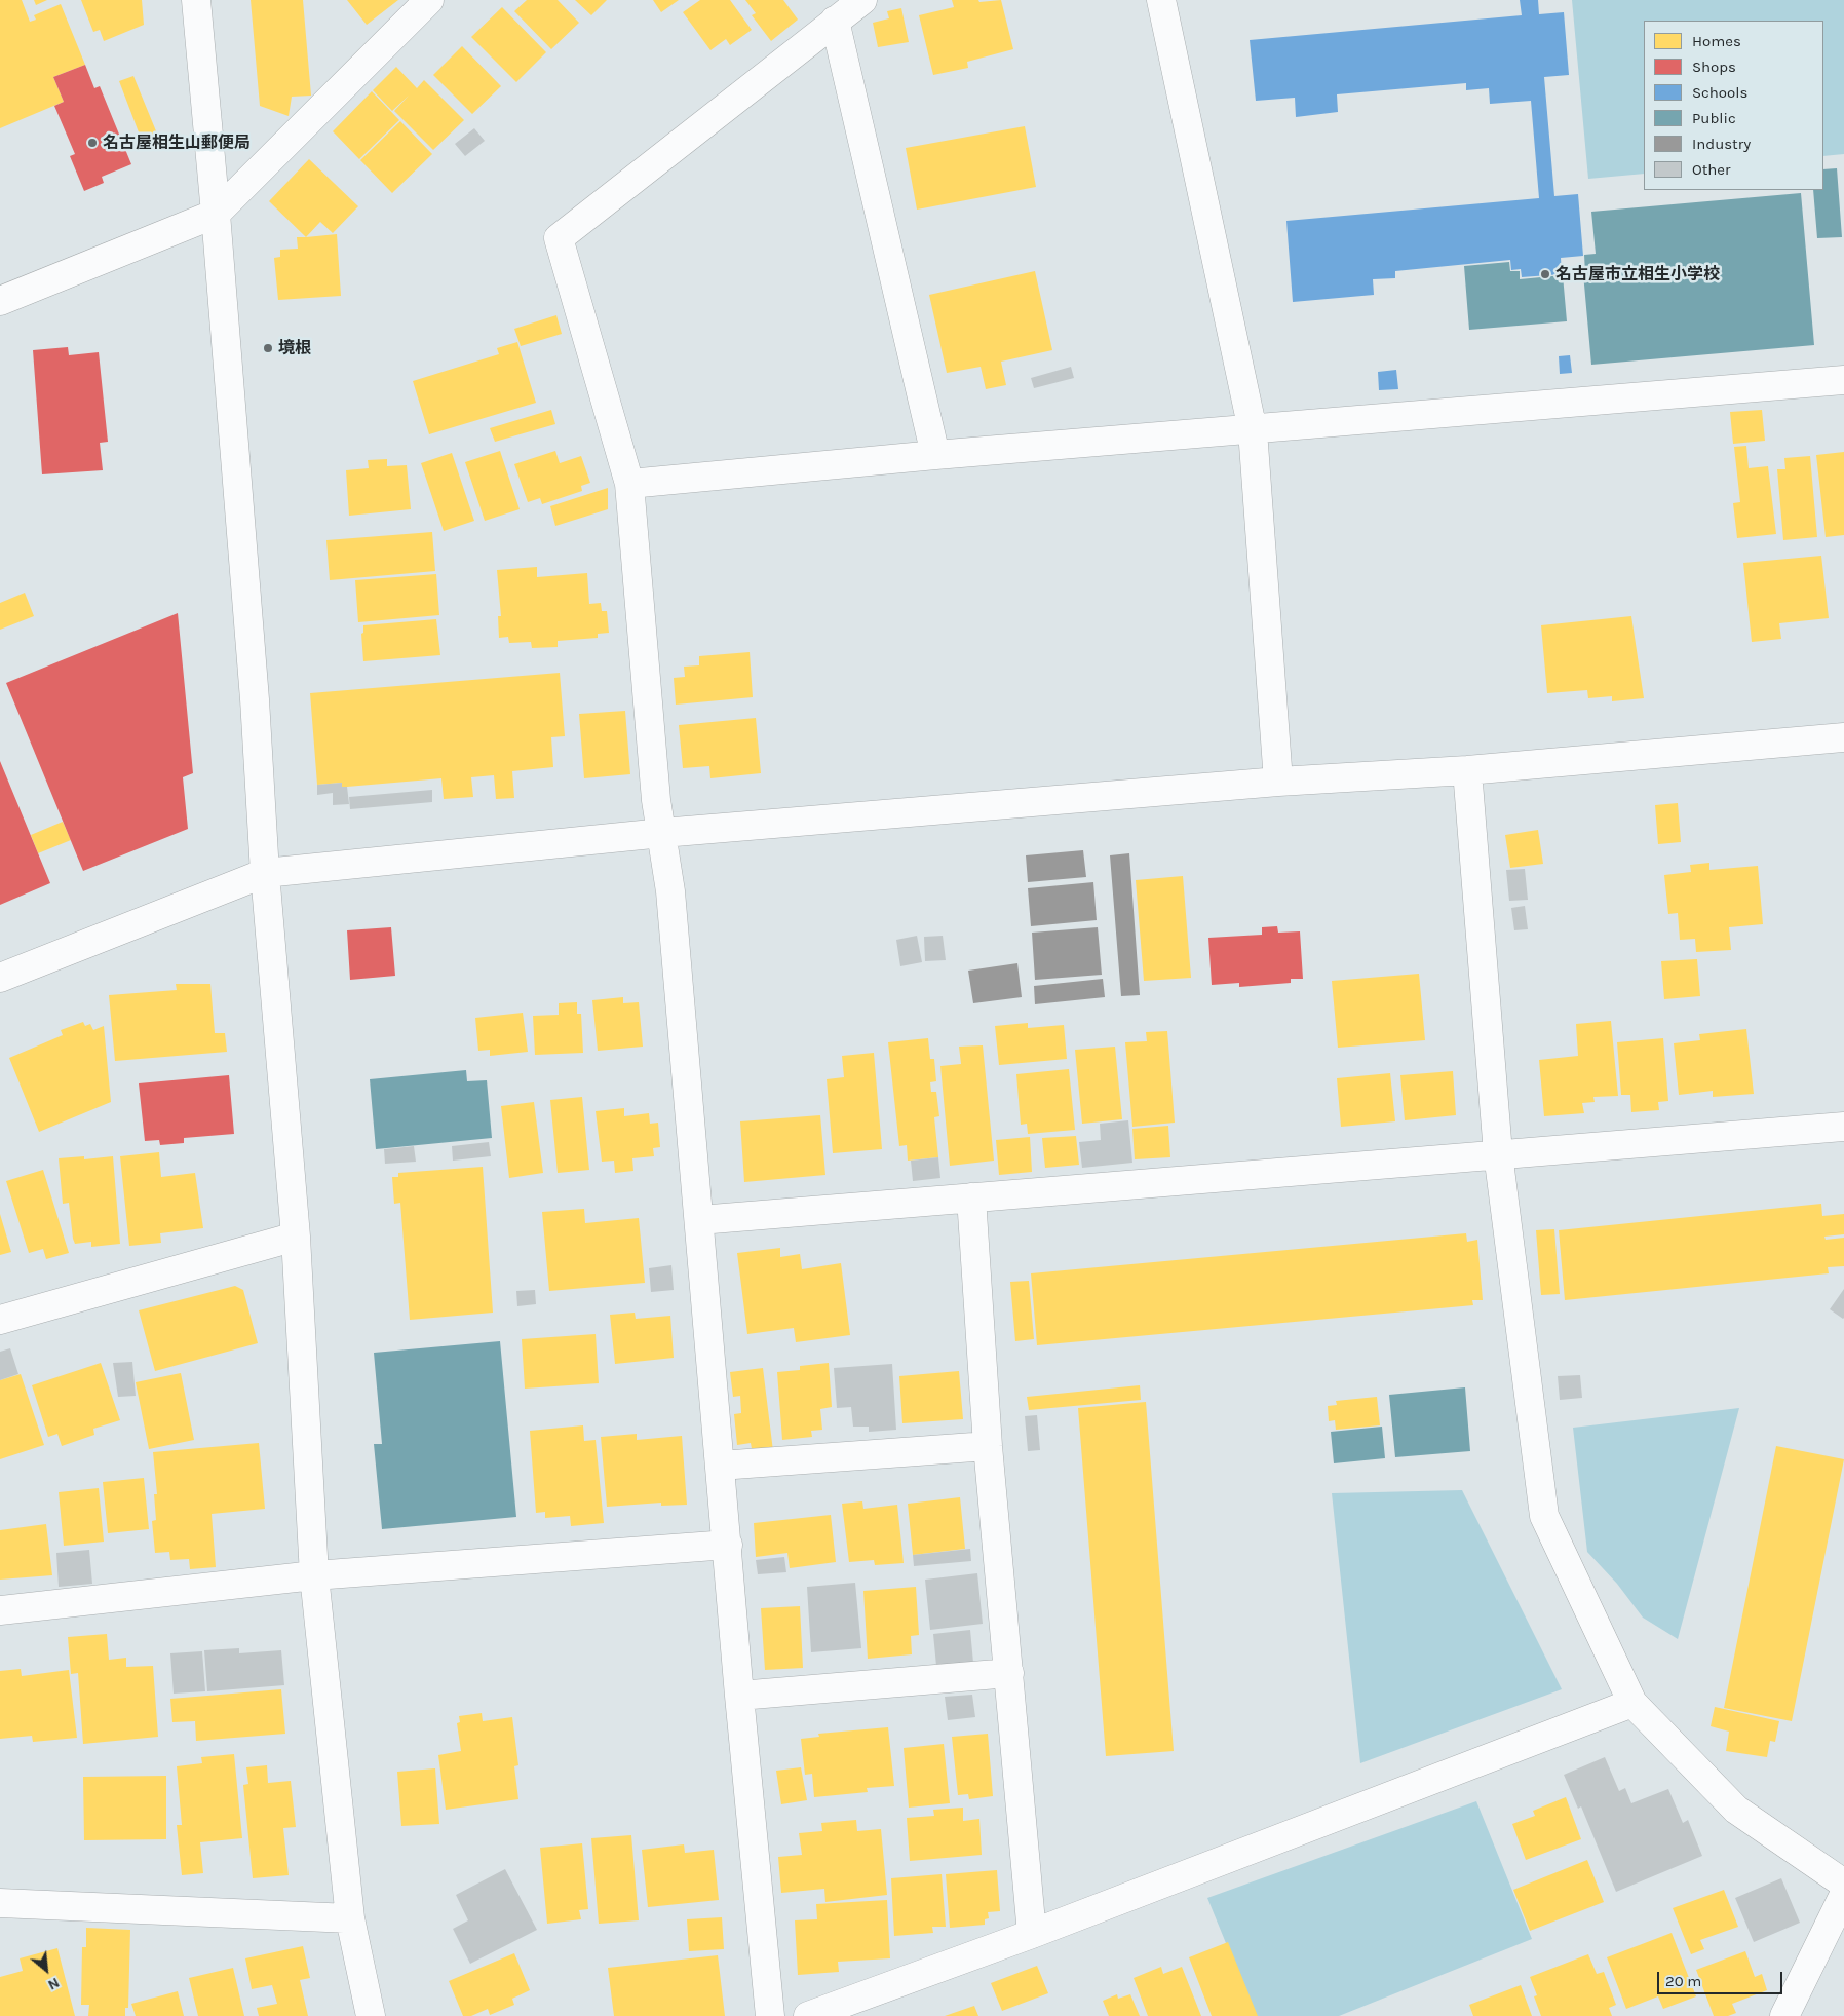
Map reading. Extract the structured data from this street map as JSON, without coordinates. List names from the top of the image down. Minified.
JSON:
{"places":["名古屋相生山郵便局","名古屋市立相生小学校","境根"],"legend":["Homes","Shops","Schools","Public","Industry","Other"],"scale_bar":"20 m","north":"bottom right"}
